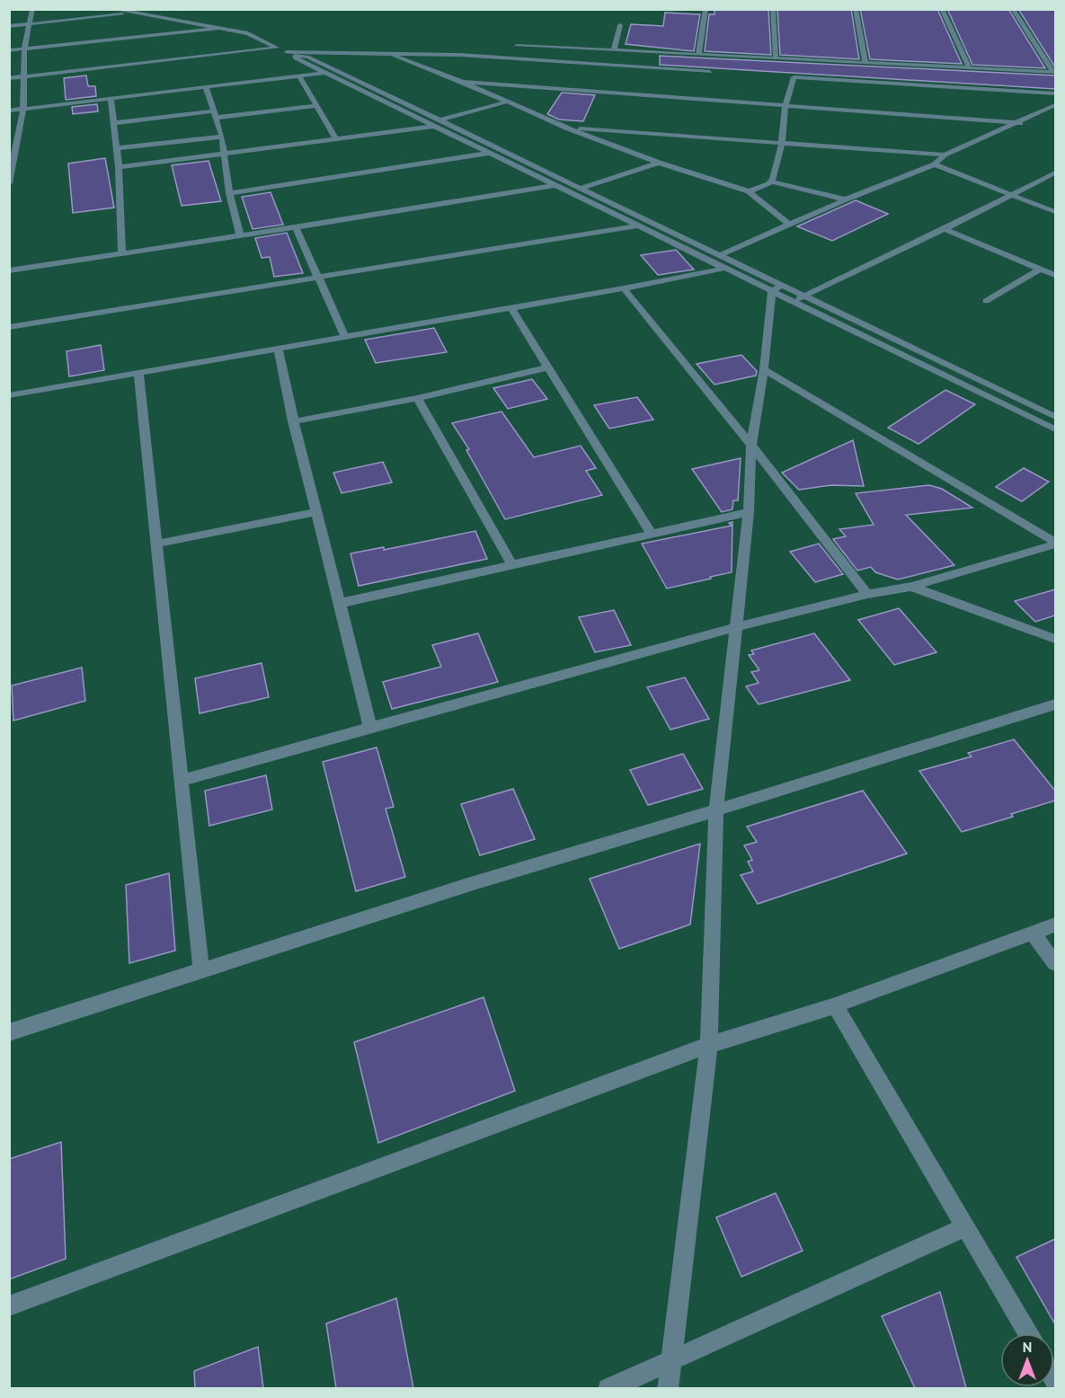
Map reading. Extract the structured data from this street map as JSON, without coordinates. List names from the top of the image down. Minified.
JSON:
{"north":"top"}
